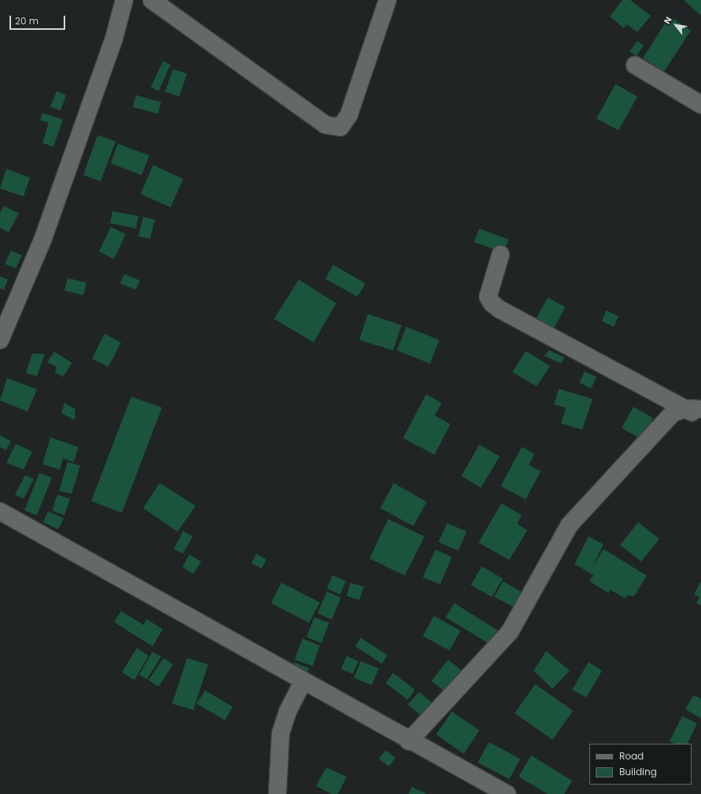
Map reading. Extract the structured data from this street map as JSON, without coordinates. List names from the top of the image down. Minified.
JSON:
{"legend":["Road","Building"],"scale_bar":"20 m","north":"top left"}
